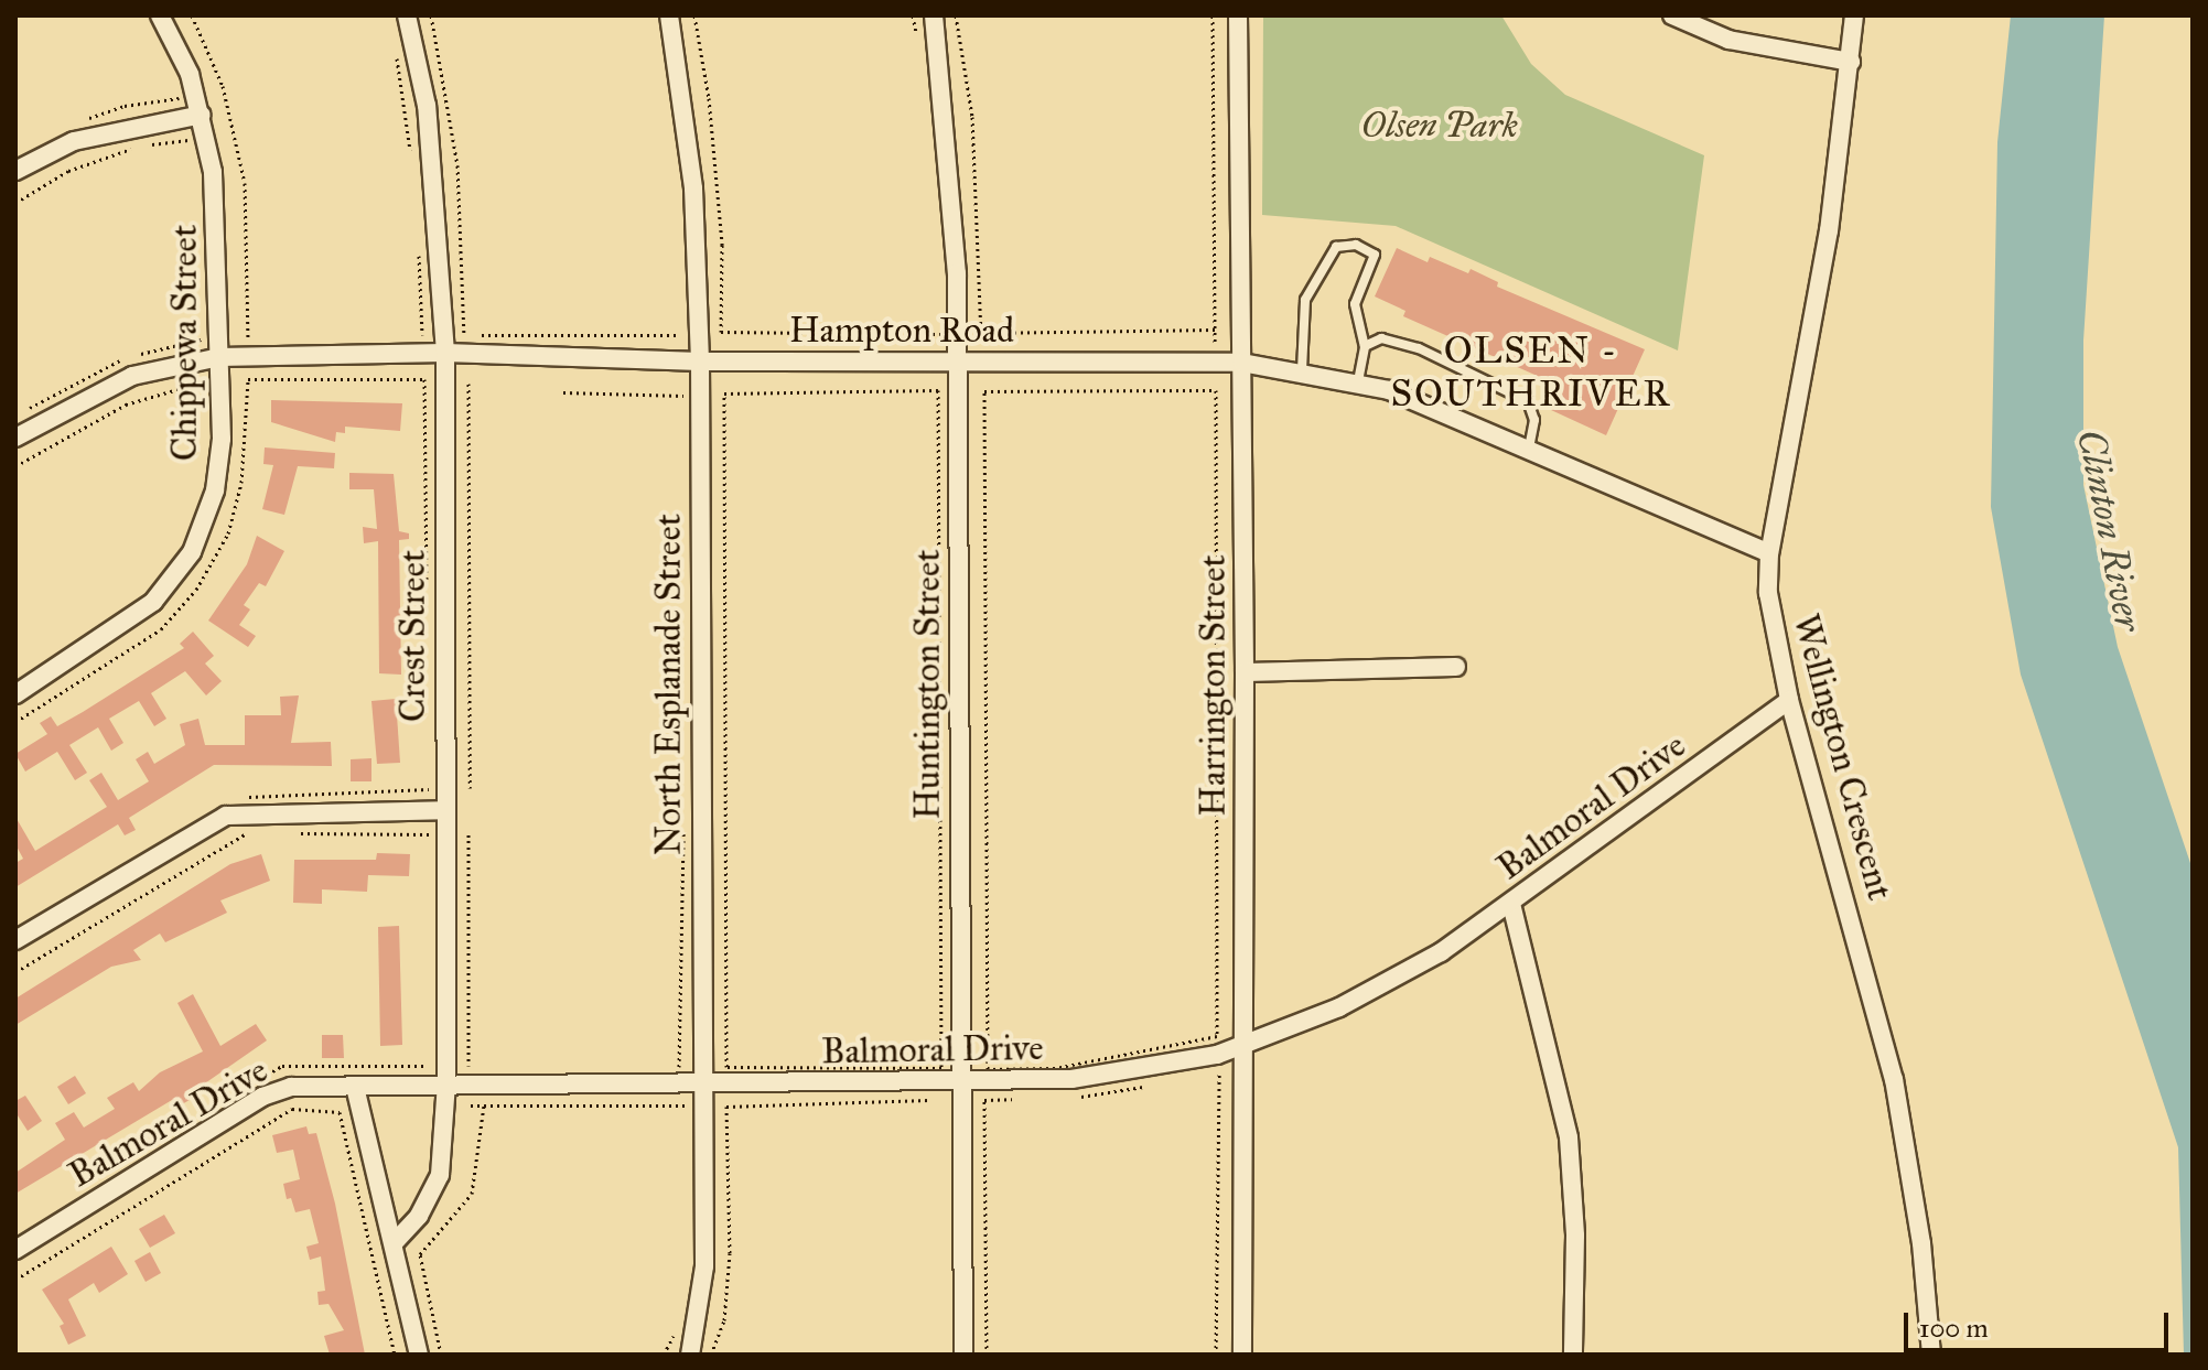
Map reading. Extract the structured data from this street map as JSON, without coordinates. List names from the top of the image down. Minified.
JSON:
{"streets":{"street":["Hampton Road","Chippewa Street","Crest Street","North Esplanade Street","Huntington Street","Harrington Street","Wellington Crescent","Balmoral Drive"]},"crossings":[["Hampton Road","Chippewa Street"],["Hampton Road","Crest Street"],["Hampton Road","North Esplanade Street"],["Hampton Road","Huntington Street"],["Hampton Road","Harrington Street"],["Hampton Road","Wellington Crescent"],["Crest Street","Balmoral Drive"],["North Esplanade Street","Balmoral Drive"],["Huntington Street","Balmoral Drive"],["Harrington Street","Balmoral Drive"],["Wellington Crescent","Balmoral Drive"]],"districts":["OLSEN - SOUTHRIVER"],"water":["Clinton River"],"parks":["Olsen Park"],"scale_bar":"100 m"}
